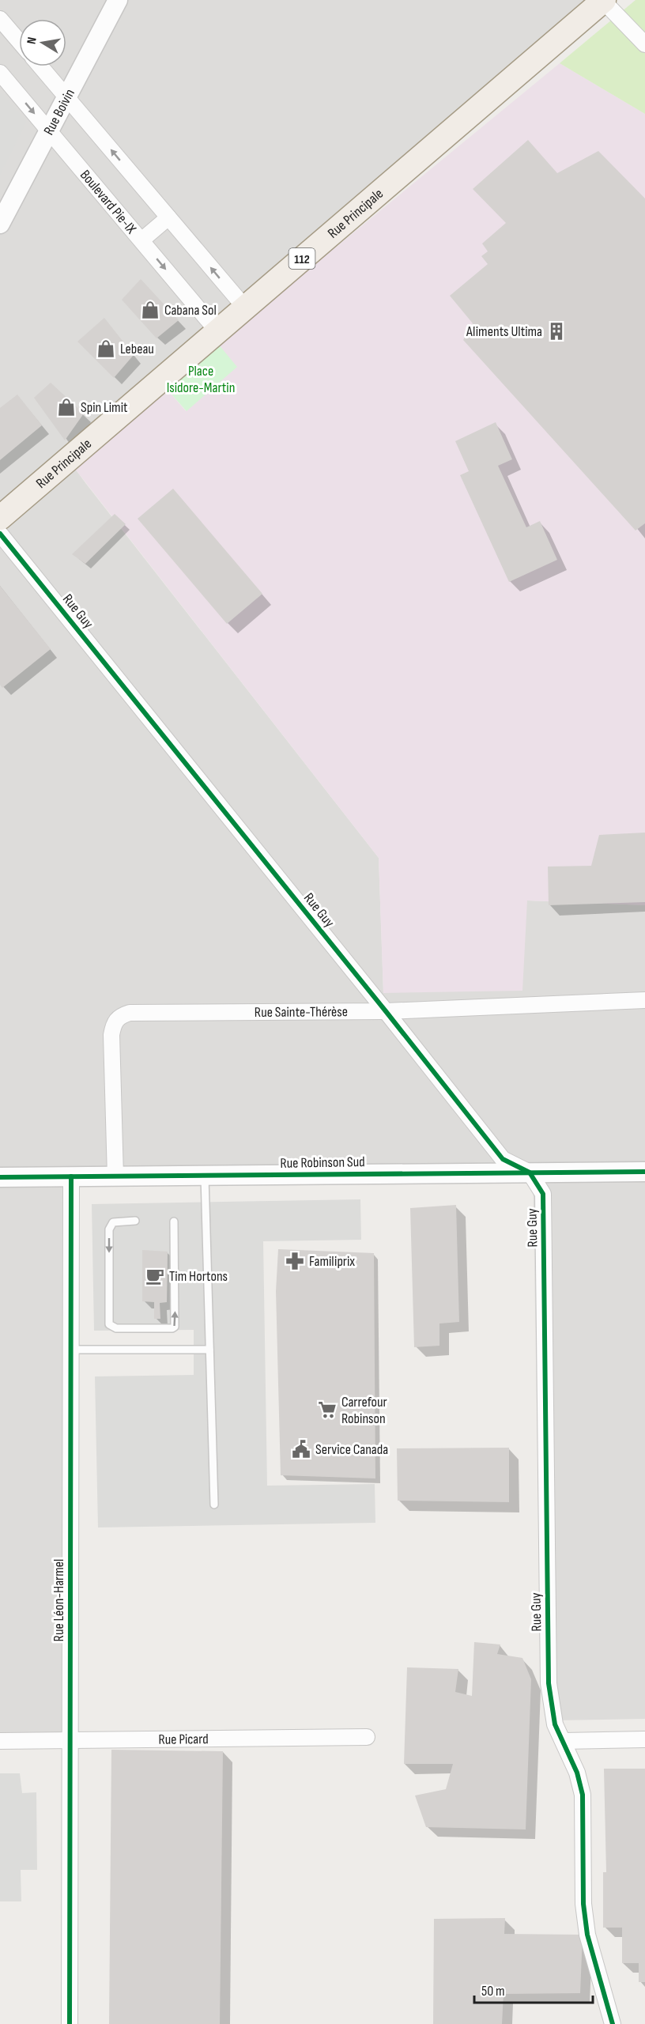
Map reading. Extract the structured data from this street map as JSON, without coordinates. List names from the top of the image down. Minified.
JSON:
{"streets":{"main road":["Rue Principale","112"],"street":["Rue Boivin","Boulevard Pie-IX","Rue Guy","Rue Sainte-Thérèse","Rue Robinson Sud","Rue Léon-Harmel","Rue Picard"]},"crossings":[["Rue Boivin","Boulevard Pie-IX"],["Boulevard Pie-IX","Rue Principale"],["Rue Guy","Rue Sainte-Thérèse"],["Rue Guy","Rue Robinson Sud"],["Rue Sainte-Thérèse","Rue Robinson Sud"],["Rue Robinson Sud","Rue Léon-Harmel"],["Rue Léon-Harmel","Rue Picard"]],"parks":["Place Isidore-Martin"],"places":{"shop":["Cabana Sol","Lebeau","Spin Limit"],"building":["Aliments Ultima"],"pharmacy":["Familiprix"],"cafe":["Tim Hortons"],"supermarket":["Carrefour Robinson"],"public building":["Service Canada"]},"scale_bar":"50 m","north":"left"}
